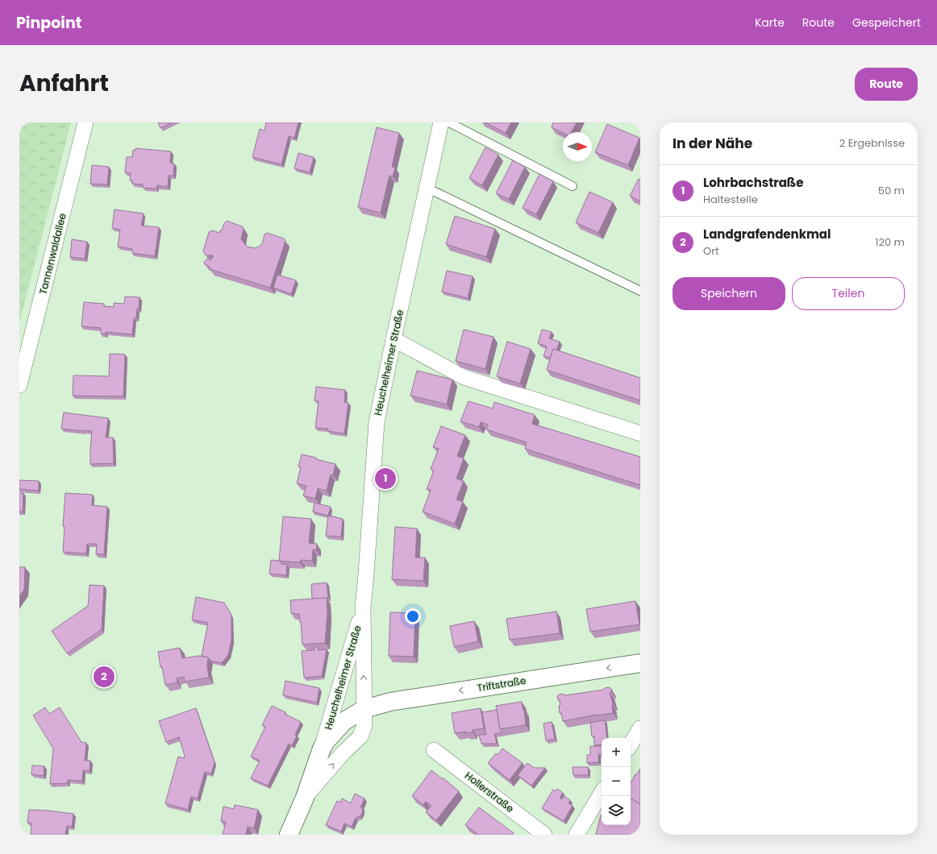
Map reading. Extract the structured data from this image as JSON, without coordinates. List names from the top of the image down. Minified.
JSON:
{"streets":{"street":["Tannenwaldallee","Heuchelheimer Straße","Triftstraße","Hollerstraße"]},"crossings":[["Heuchelheimer Straße","Triftstraße"]],"one_way":["Triftstraße"],"north":"right","page":{"header":"Pinpoint","nav":["Karte","Route","Gespeichert"],"title":"Anfahrt","buttons":["Route",["Speichern","Teilen"]],"heading":["In der Nähe","2 Ergebnisse"],"list":[{"mark":"1","name":"Lohrbachstraße","note":"Haltestelle","value":"50 m"},{"mark":"2","name":"Landgrafendenkmal","note":"Ort","value":"120 m"}],"pins":["1","2"],"map_buttons":["+","−"]}}
